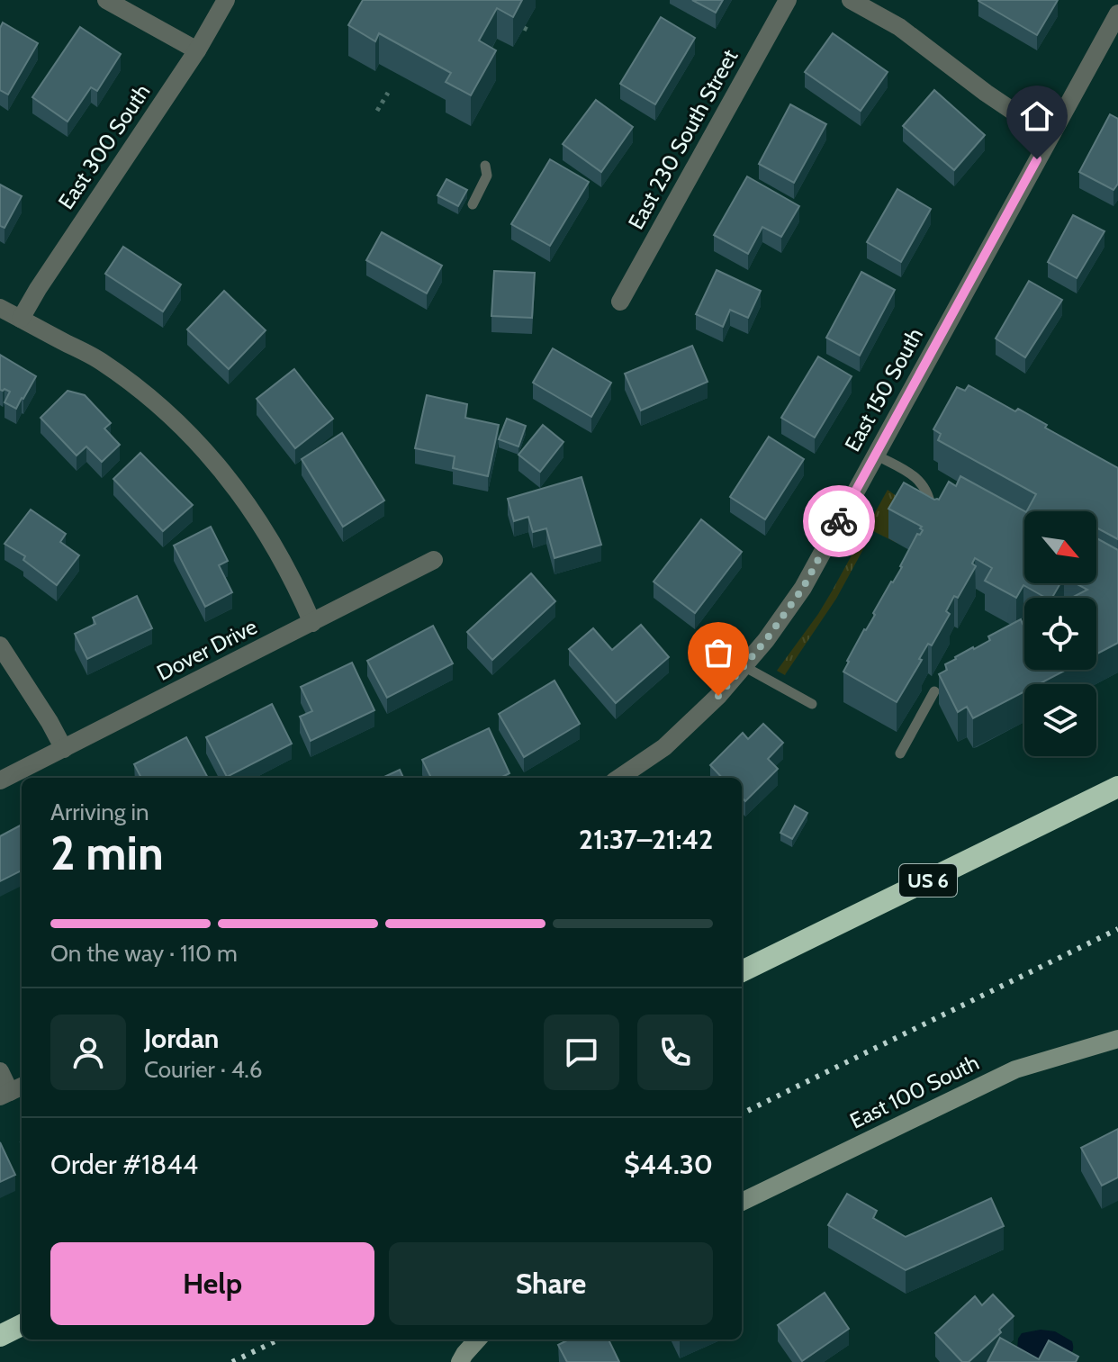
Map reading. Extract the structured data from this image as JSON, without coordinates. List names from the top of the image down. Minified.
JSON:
{"streets":{"highway":["US 6"],"street":["East 230 South Street","East 300 South","East 150 South","Dover Drive","East 100 South"]},"north":"bottom right","page":{"heading":["2 min","Arriving in","21:37–21:42"],"panel":["Jordan","Courier · 4.6","Order #1844","$44.30"],"bar":"On the way · 110 m","buttons":["Help","Share"]}}
